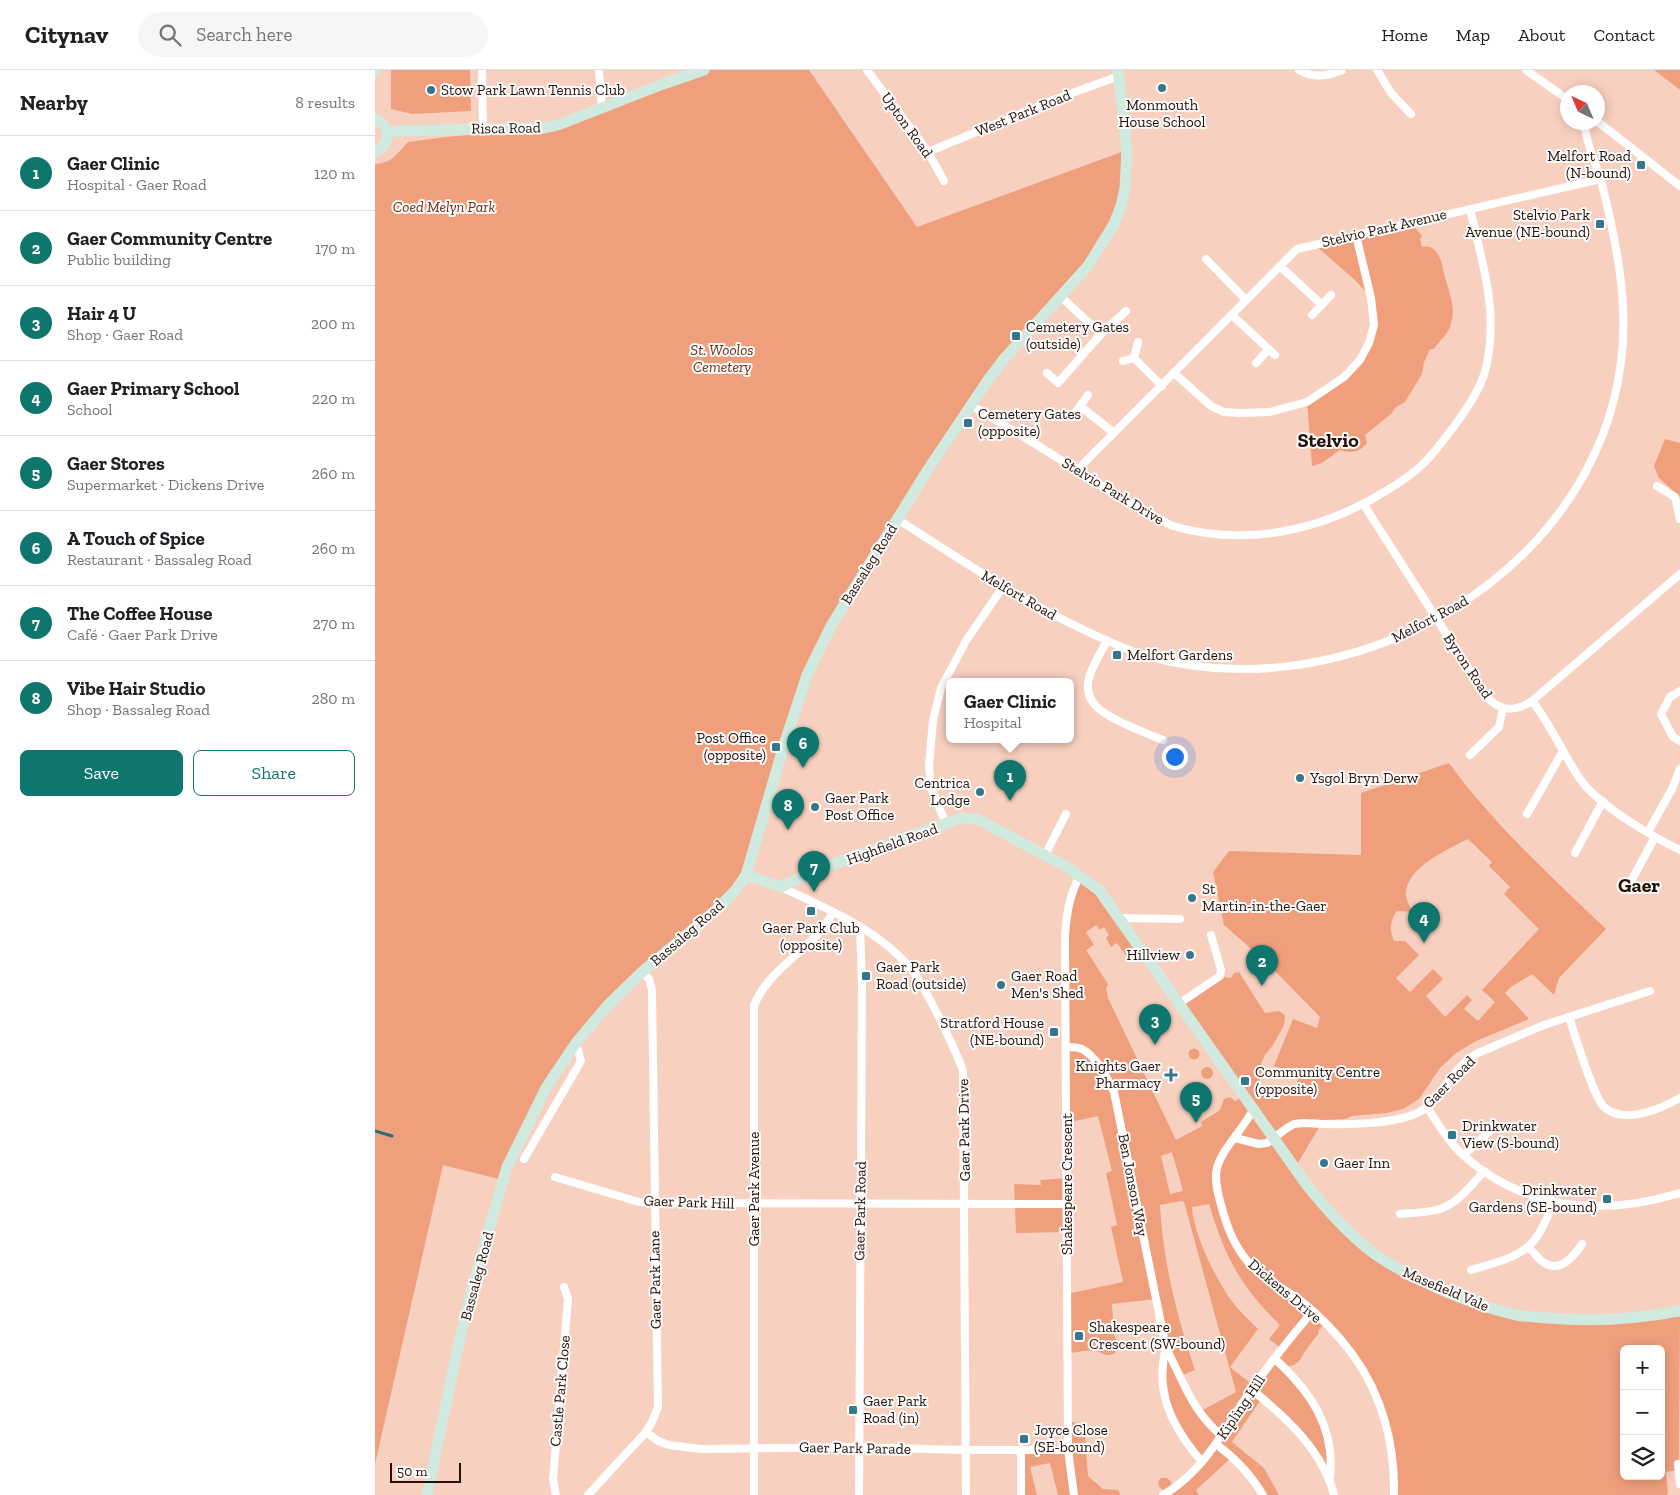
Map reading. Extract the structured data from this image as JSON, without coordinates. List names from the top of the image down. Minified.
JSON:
{"streets":{"street":["West Park Road","Upton Road","Risca Road","Stelvio Park Avenue","Stelvio Park Drive","Bassaleg Road","Melfort Road","Byron Road","Highfield Road","Gaer Road","Gaer Park Drive","Shakespeare Crescent","Ben Jonson Way","Gaer Park Avenue","Gaer Park Hill","Gaer Park Road","Gaer Park Lane","Masefield Vale","Dickens Drive","Castle Park Close","Kipling Hill","Gaer Park Parade"]},"crossings":[["West Park Road","Upton Road"],["West Park Road","Bassaleg Road"],["Stelvio Park Avenue","Stelvio Park Drive"],["Stelvio Park Avenue","Melfort Road"],["Stelvio Park Drive","Bassaleg Road"],["Stelvio Park Drive","Byron Road"],["Bassaleg Road","Melfort Road"],["Bassaleg Road","Gaer Park Drive"],["Bassaleg Road","Gaer Park Lane"],["Melfort Road","Byron Road"],["Highfield Road","Gaer Park Drive"],["Gaer Road","Masefield Vale"],["Gaer Park Drive","Gaer Park Avenue"],["Gaer Park Drive","Gaer Park Hill"],["Gaer Park Drive","Gaer Park Road"],["Gaer Park Drive","Gaer Park Parade"],["Shakespeare Crescent","Ben Jonson Way"],["Shakespeare Crescent","Gaer Park Hill"],["Shakespeare Crescent","Gaer Park Parade"],["Ben Jonson Way","Kipling Hill"],["Gaer Park Avenue","Gaer Park Hill"],["Gaer Park Avenue","Gaer Park Parade"],["Gaer Park Hill","Gaer Park Road"],["Gaer Park Hill","Gaer Park Lane"],["Gaer Park Road","Gaer Park Parade"],["Gaer Park Lane","Gaer Park Parade"],["Masefield Vale","Dickens Drive"],["Dickens Drive","Kipling Hill"]],"districts":["Stelvio","Gaer"],"parks":["Coed Melyn Park","St. Woolos Cemetery"],"places":{"other":["Monmouth House School","Stow Park Lawn Tennis Club","Ysgol Bryn Derw","Centrica Lodge","Gaer Park Post Office","St Martin-in-the-Gaer","Hillview","Gaer Road Men's Shed","Gaer Inn"],"transit":["Melfort Road (N-bound)","Stelvio Park Avenue (NE-bound)","Cemetery Gates (outside)","Cemetery Gates (opposite)","Melfort Gardens","Post Office (opposite)","Gaer Park Club (opposite)","Gaer Park Road (outside)","Stratford House (NE-bound)","Community Centre (opposite)","Drinkwater View (S-bound)","Drinkwater Gardens (SE-bound)","Shakespeare Crescent (SW-bound)","Gaer Park Road (in)","Joyce Close (SE-bound)"],"health":["Knights Gaer Pharmacy"]},"scale_bar":"50 m","north":"top left","page":{"header":"Citynav","search":"Search here","nav":["Home","Map","About","Contact"],"heading":["Nearby","8 results"],"list":[{"mark":"1","name":"Gaer Clinic","note":"Hospital · Gaer Road","value":"120 m"},{"mark":"2","name":"Gaer Community Centre","note":"Public building","value":"170 m"},{"mark":"3","name":"Hair 4 U","note":"Shop · Gaer Road","value":"200 m"},{"mark":"4","name":"Gaer Primary School","note":"School","value":"220 m"},{"mark":"5","name":"Gaer Stores","note":"Supermarket · Dickens Drive","value":"260 m"},{"mark":"6","name":"A Touch of Spice","note":"Restaurant · Bassaleg Road","value":"260 m"},{"mark":"7","name":"The Coffee House","note":"Café · Gaer Park Drive","value":"270 m"},{"mark":"8","name":"Vibe Hair Studio","note":"Shop · Bassaleg Road","value":"280 m"}],"popup":["Gaer Clinic","Hospital"],"pins":["6","1","8","7","4","2","3","5"],"buttons":["Save","Share"],"map_buttons":["+","−"],"scale":"50 m"}}
